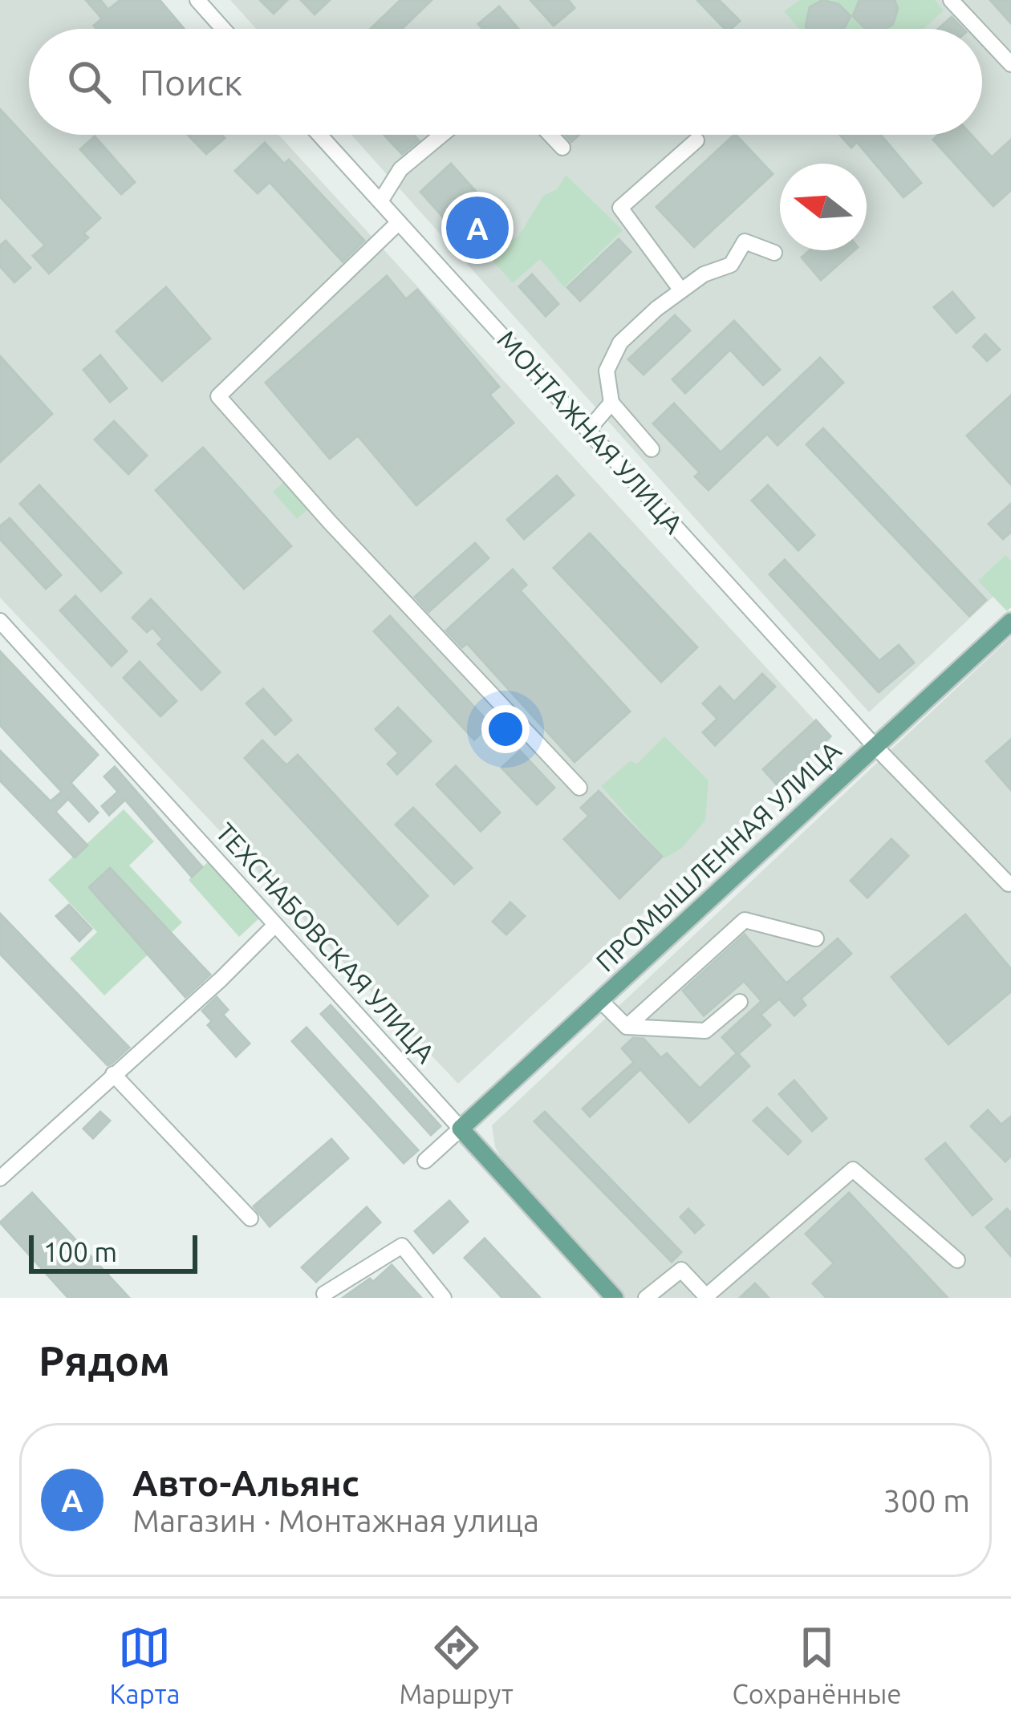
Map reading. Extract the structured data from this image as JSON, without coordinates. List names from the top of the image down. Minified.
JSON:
{"streets":{"main road":["ПРОМЫШЛЕННАЯ УЛИЦА","ТЕХСНАБОВСКАЯ УЛИЦА"],"street":["МОНТАЖНАЯ УЛИЦА"]},"crossings":[["МОНТАЖНАЯ УЛИЦА","ПРОМЫШЛЕННАЯ УЛИЦА"],["ПРОМЫШЛЕННАЯ УЛИЦА","ТЕХСНАБОВСКАЯ УЛИЦА"]],"scale_bar":"100 m","north":"left","page":{"search":"Поиск","pins":"A","scale":"100 m","heading":"Рядом","list":[{"mark":"A","name":"Авто-Альянс","note":"Магазин · Монтажная улица","value":"300 m"}],"nav":["Карта","Маршрут","Сохранённые"]}}
